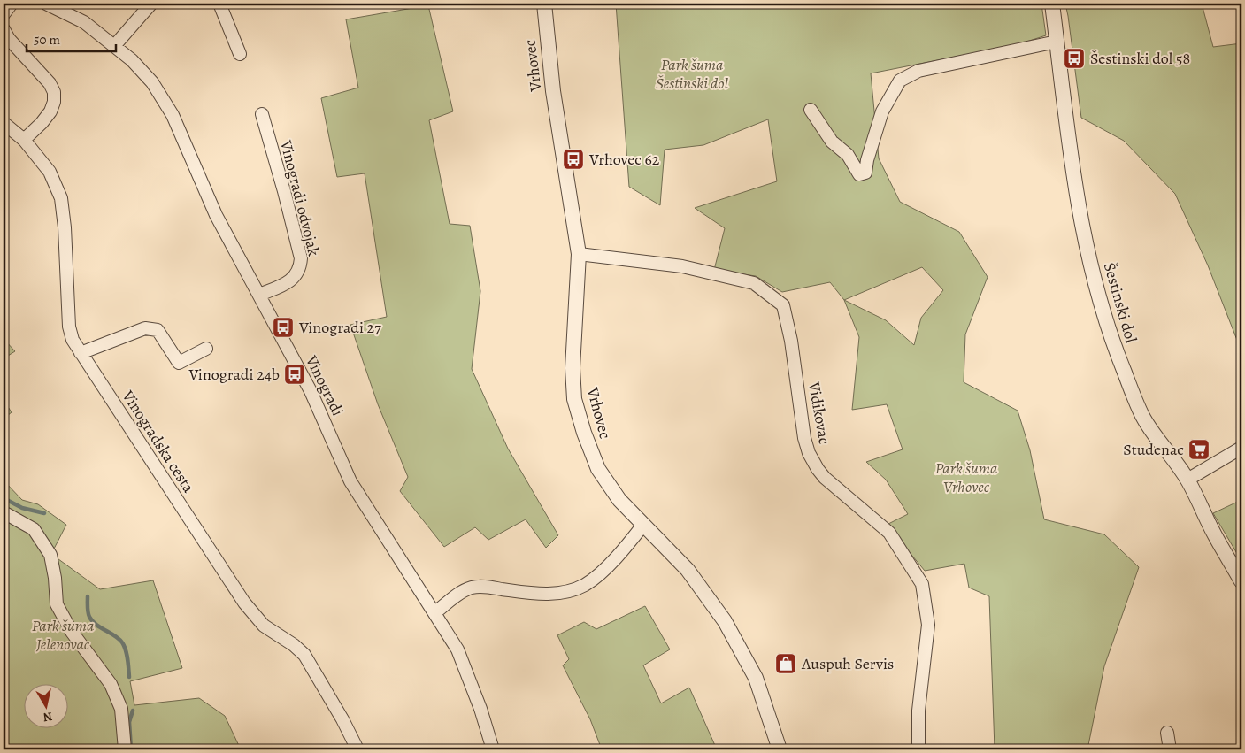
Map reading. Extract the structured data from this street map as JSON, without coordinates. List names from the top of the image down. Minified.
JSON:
{"streets":{"street":["Vrhovec","Vinogradi odvojak","Šestinski dol","Vinogradi","Vidikovac","Vinogradska cesta"]},"crossings":[["Vrhovec","Vidikovac"],["Vinogradi odvojak","Vinogradi"]],"parks":["Park šuma Šestinski dol","Park šuma Vrhovec","Park šuma Jelenovac"],"places":{"bus stop":["Šestinski dol 58","Vrhovec 62","Vinogradi 27","Vinogradi 24b"],"supermarket":["Studenac"],"shop":["Auspuh Servis"]},"scale_bar":"50 m","north":"bottom"}
